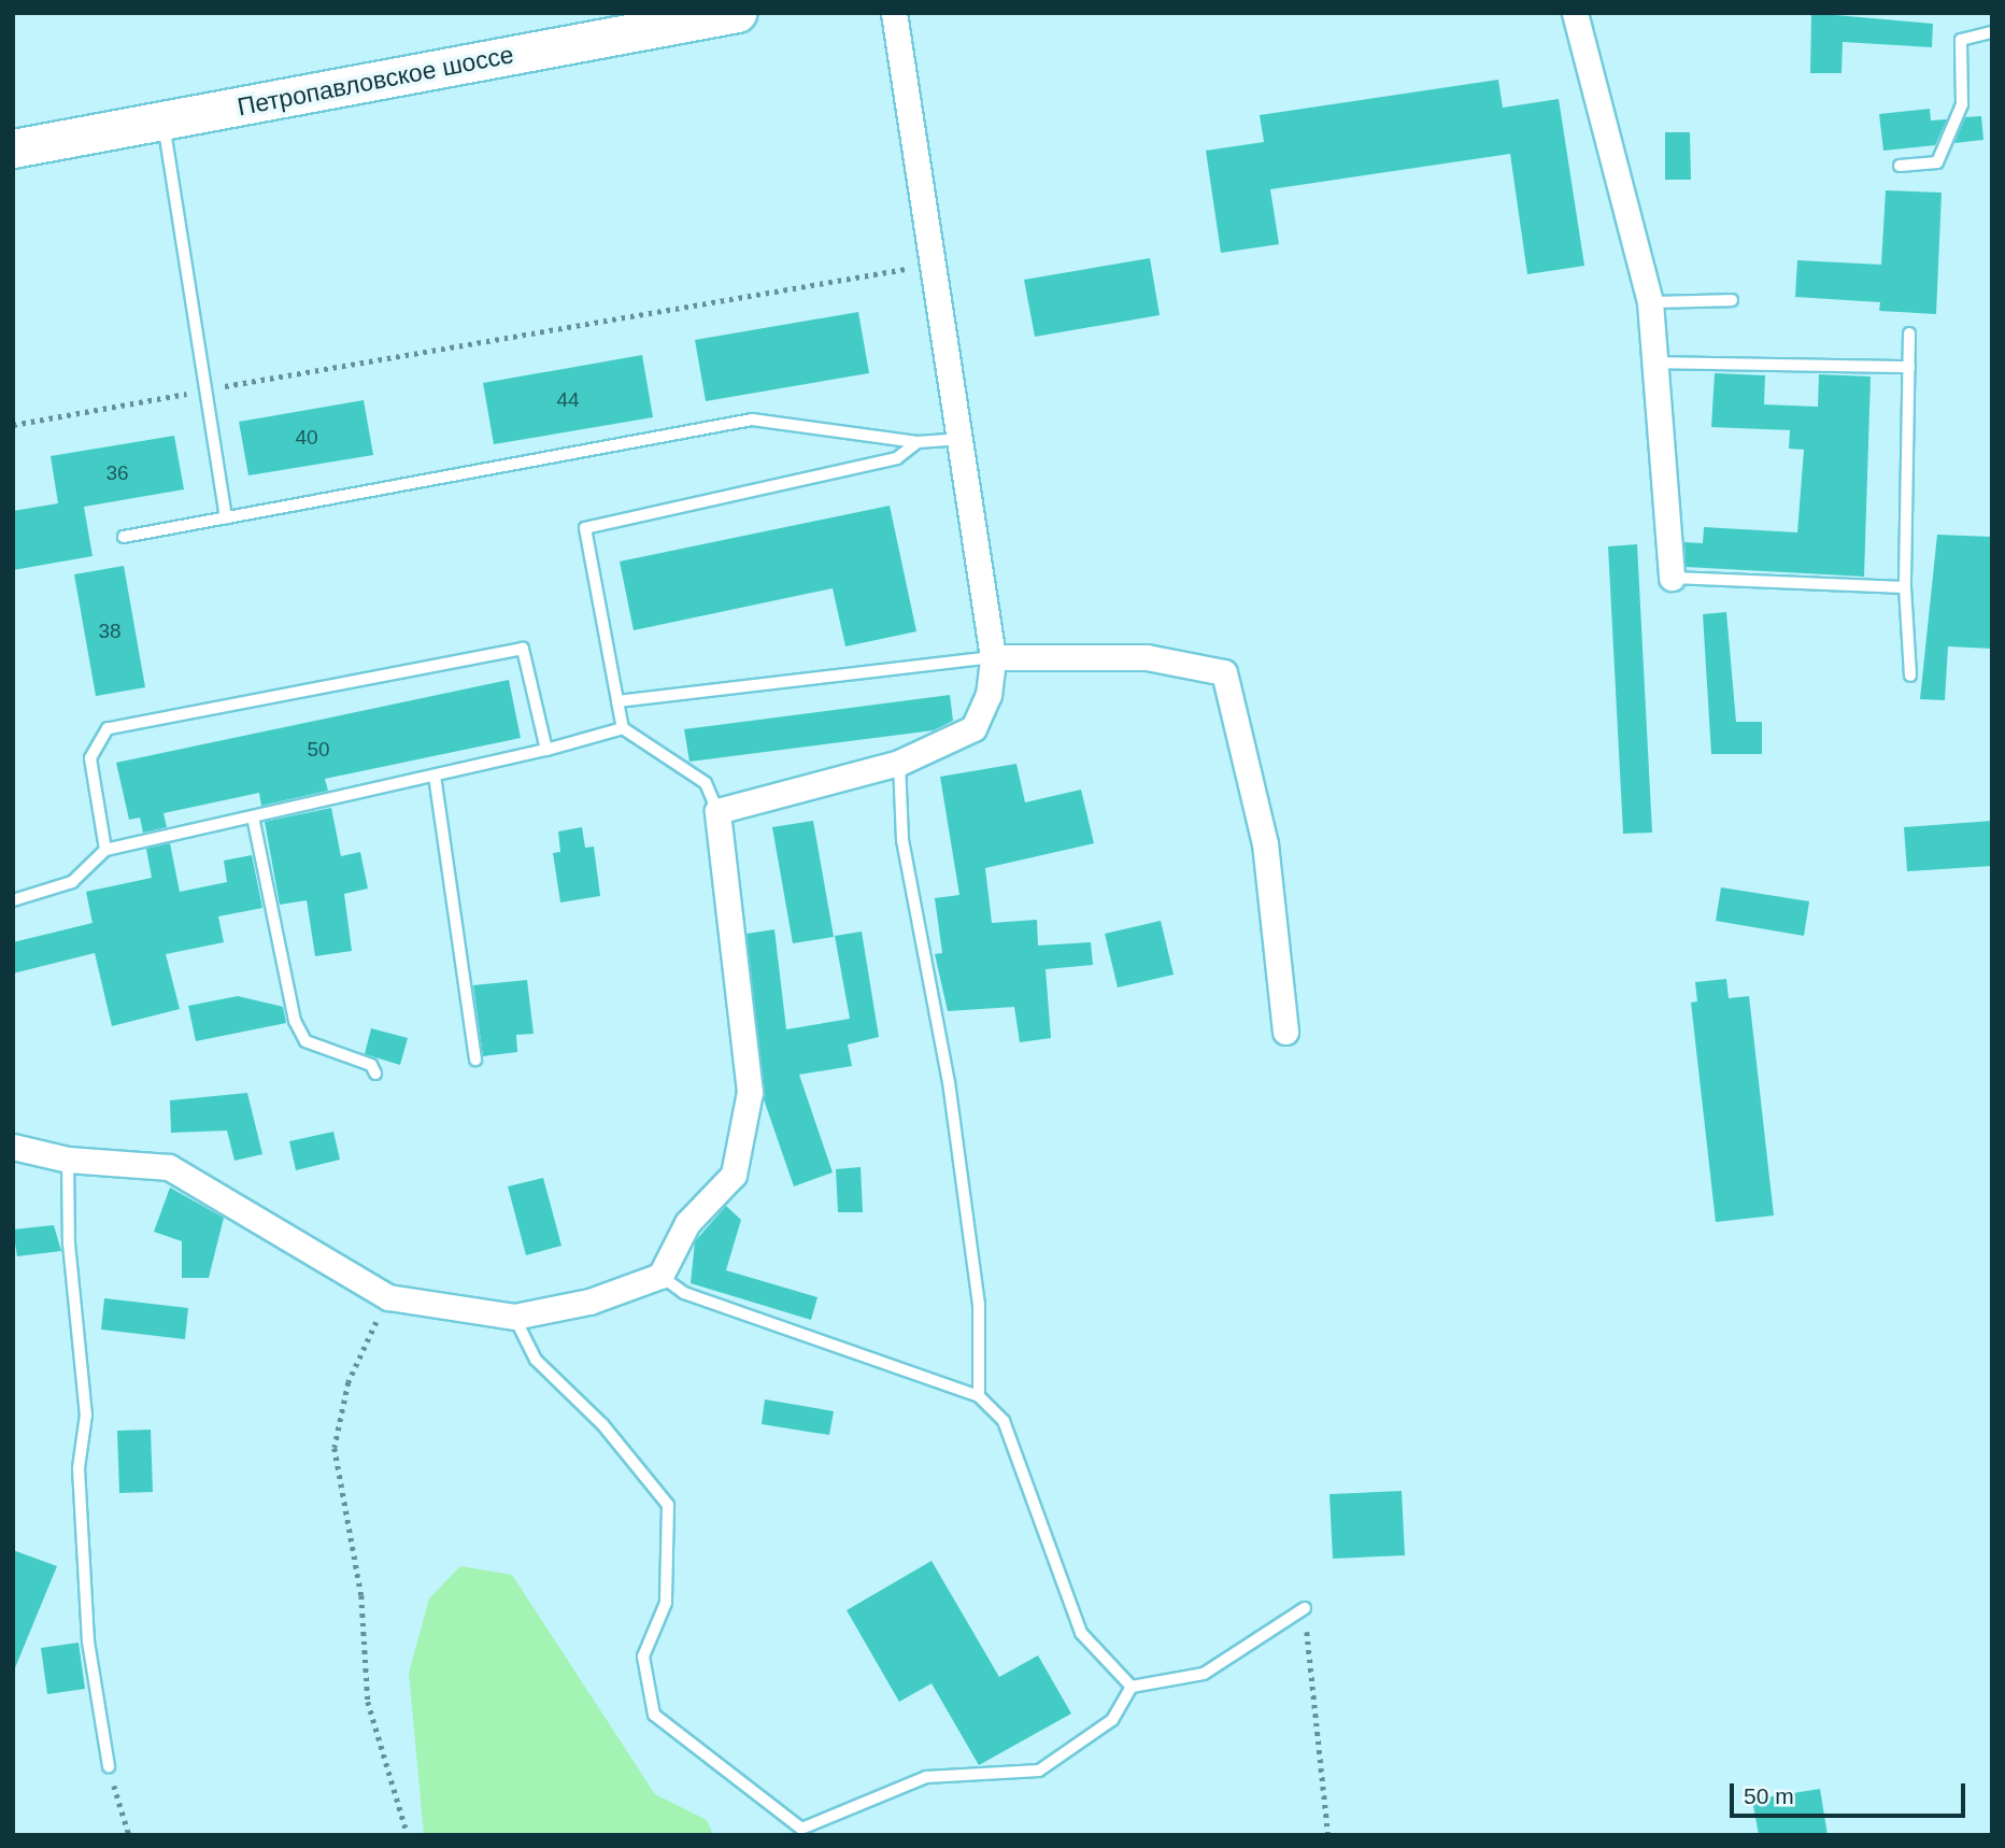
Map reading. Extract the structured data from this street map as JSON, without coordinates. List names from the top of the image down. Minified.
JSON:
{"streets":{"main road":["Петропавловское шоссе"]},"house_numbers":["44","40","36","38","50"],"scale_bar":"50 m"}
